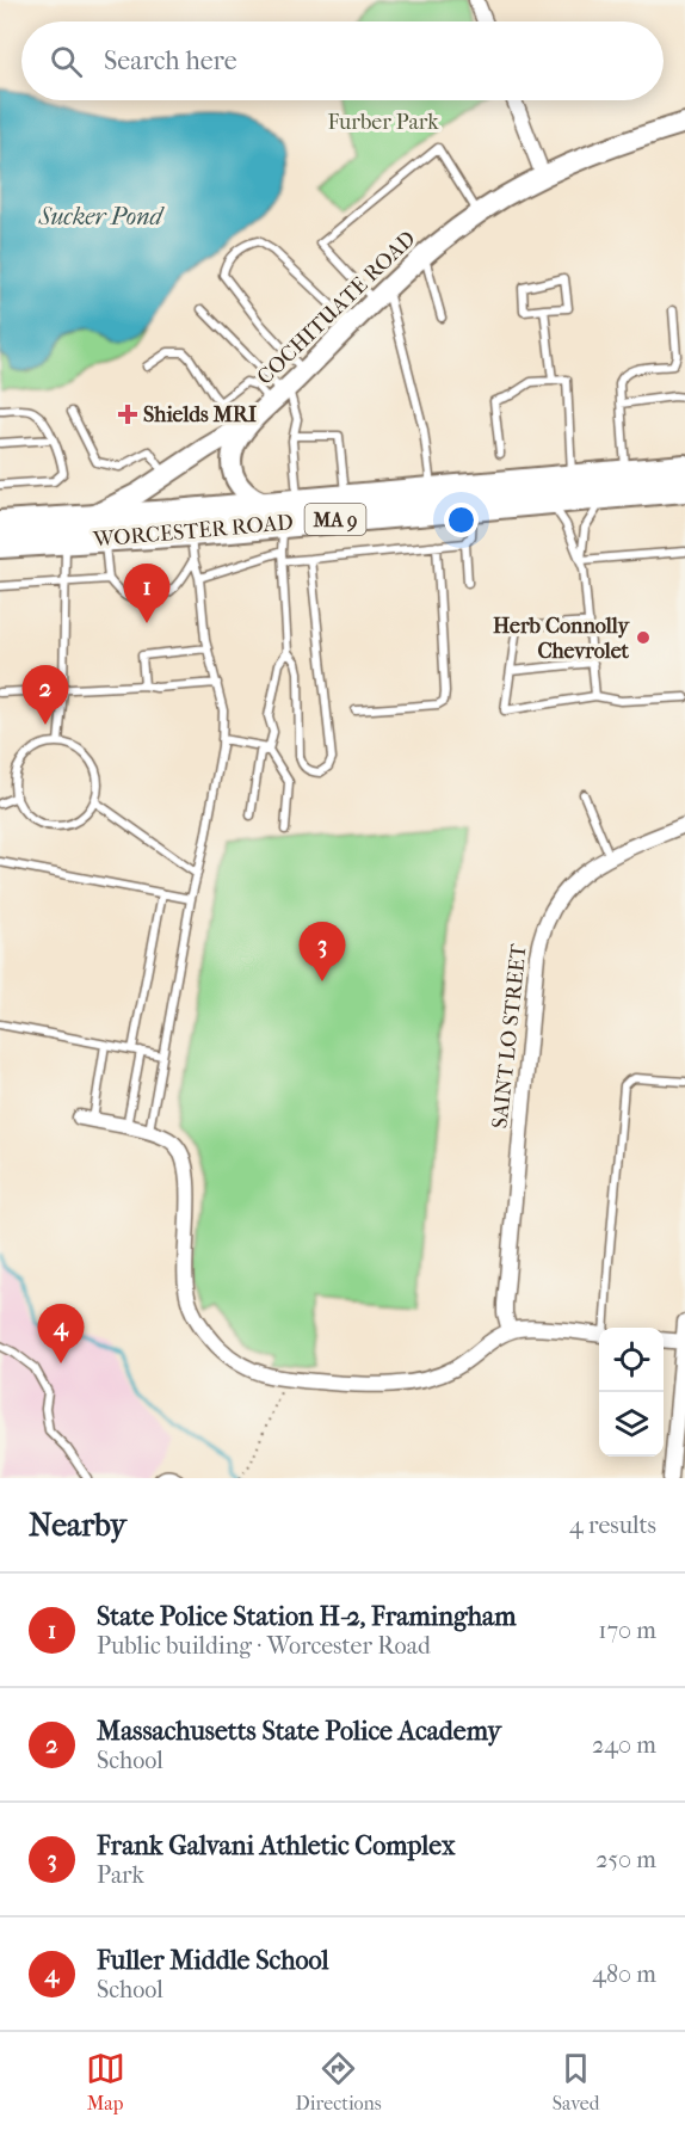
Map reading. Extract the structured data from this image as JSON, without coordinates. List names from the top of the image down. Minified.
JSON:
{"streets":{"highway":["MA 9","WORCESTER ROAD"],"main road":["COCHITUATE ROAD"],"street":["SAINT LO STREET"]},"crossings":[["COCHITUATE ROAD","WORCESTER ROAD"]],"water":["Sucker Pond"],"parks":["Furber Park"],"places":{"health":["Shields MRI"],"other":["Herb Connolly Chevrolet"]},"page":{"search":"Search here","pins":["1","2","3","4"],"heading":["Nearby","4 results"],"list":[{"mark":"1","name":"State Police Station H-2, Framingham","note":"Public building · Worcester Road","value":"170 m"},{"mark":"2","name":"Massachusetts State Police Academy","note":"School","value":"240 m"},{"mark":"3","name":"Frank Galvani Athletic Complex","note":"Park","value":"250 m"},{"mark":"4","name":"Fuller Middle School","note":"School","value":"480 m"}],"nav":["Map","Directions","Saved"]}}
